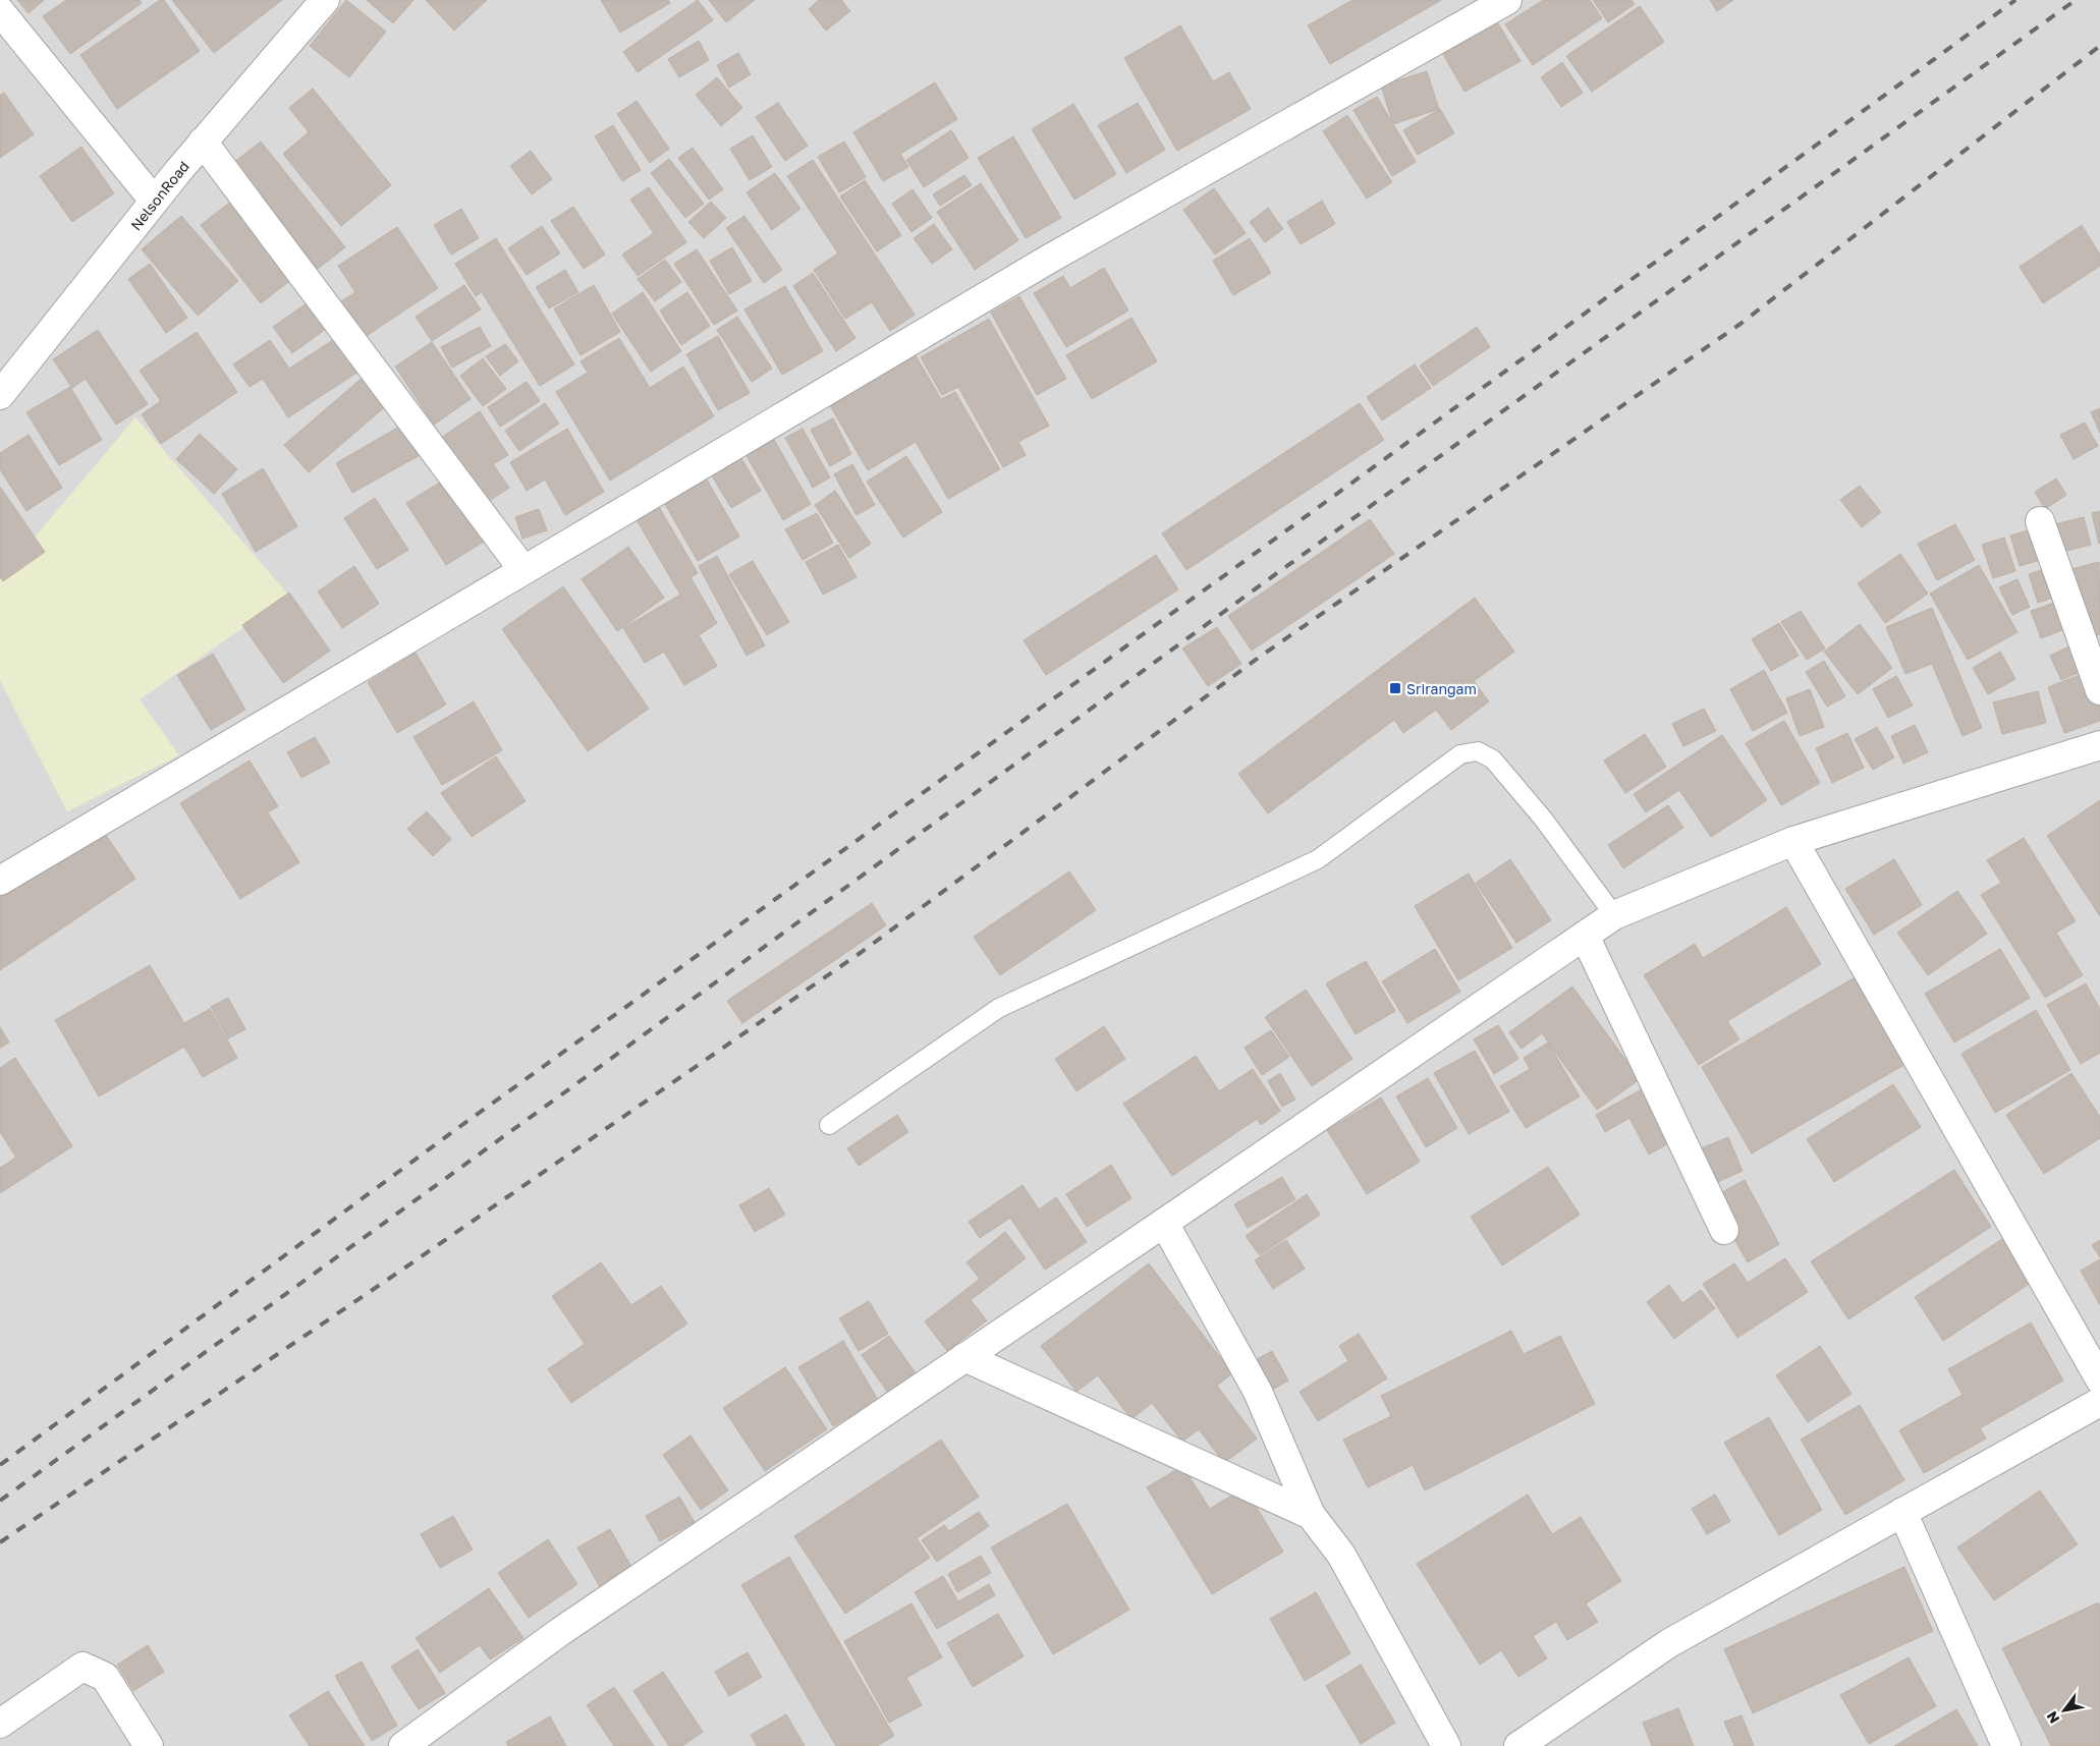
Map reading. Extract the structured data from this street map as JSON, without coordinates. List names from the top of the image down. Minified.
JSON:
{"streets":{"street":["NelsonRoad"]},"places":{"transit":["Srirangam"]},"north":"bottom left"}
